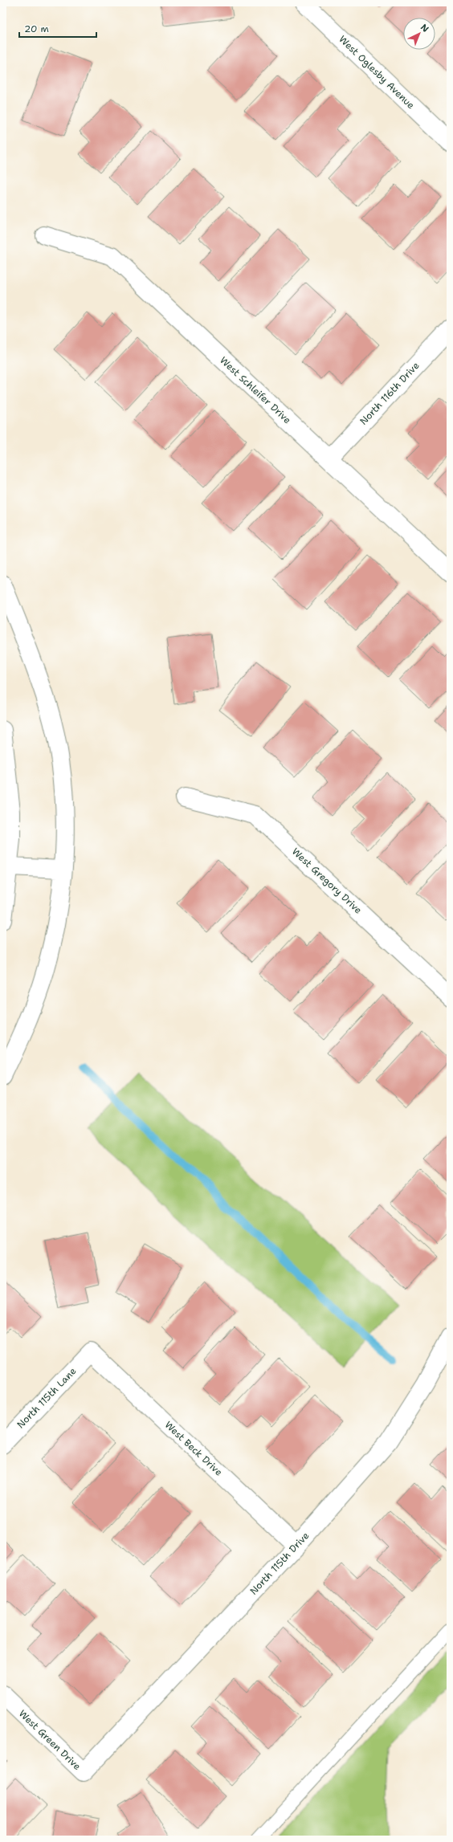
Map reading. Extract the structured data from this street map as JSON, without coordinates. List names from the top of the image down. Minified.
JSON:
{"streets":{"street":["West Oglesby Avenue","West Schleifer Drive","North 116th Drive","West Gregory Drive","North 115th Lane","West Beck Drive","North 115th Drive","West Green Drive"]},"crossings":[["West Schleifer Drive","North 116th Drive"],["North 115th Lane","West Beck Drive"],["West Beck Drive","North 115th Drive"],["North 115th Drive","West Green Drive"]],"scale_bar":"20 m","north":"top right"}
